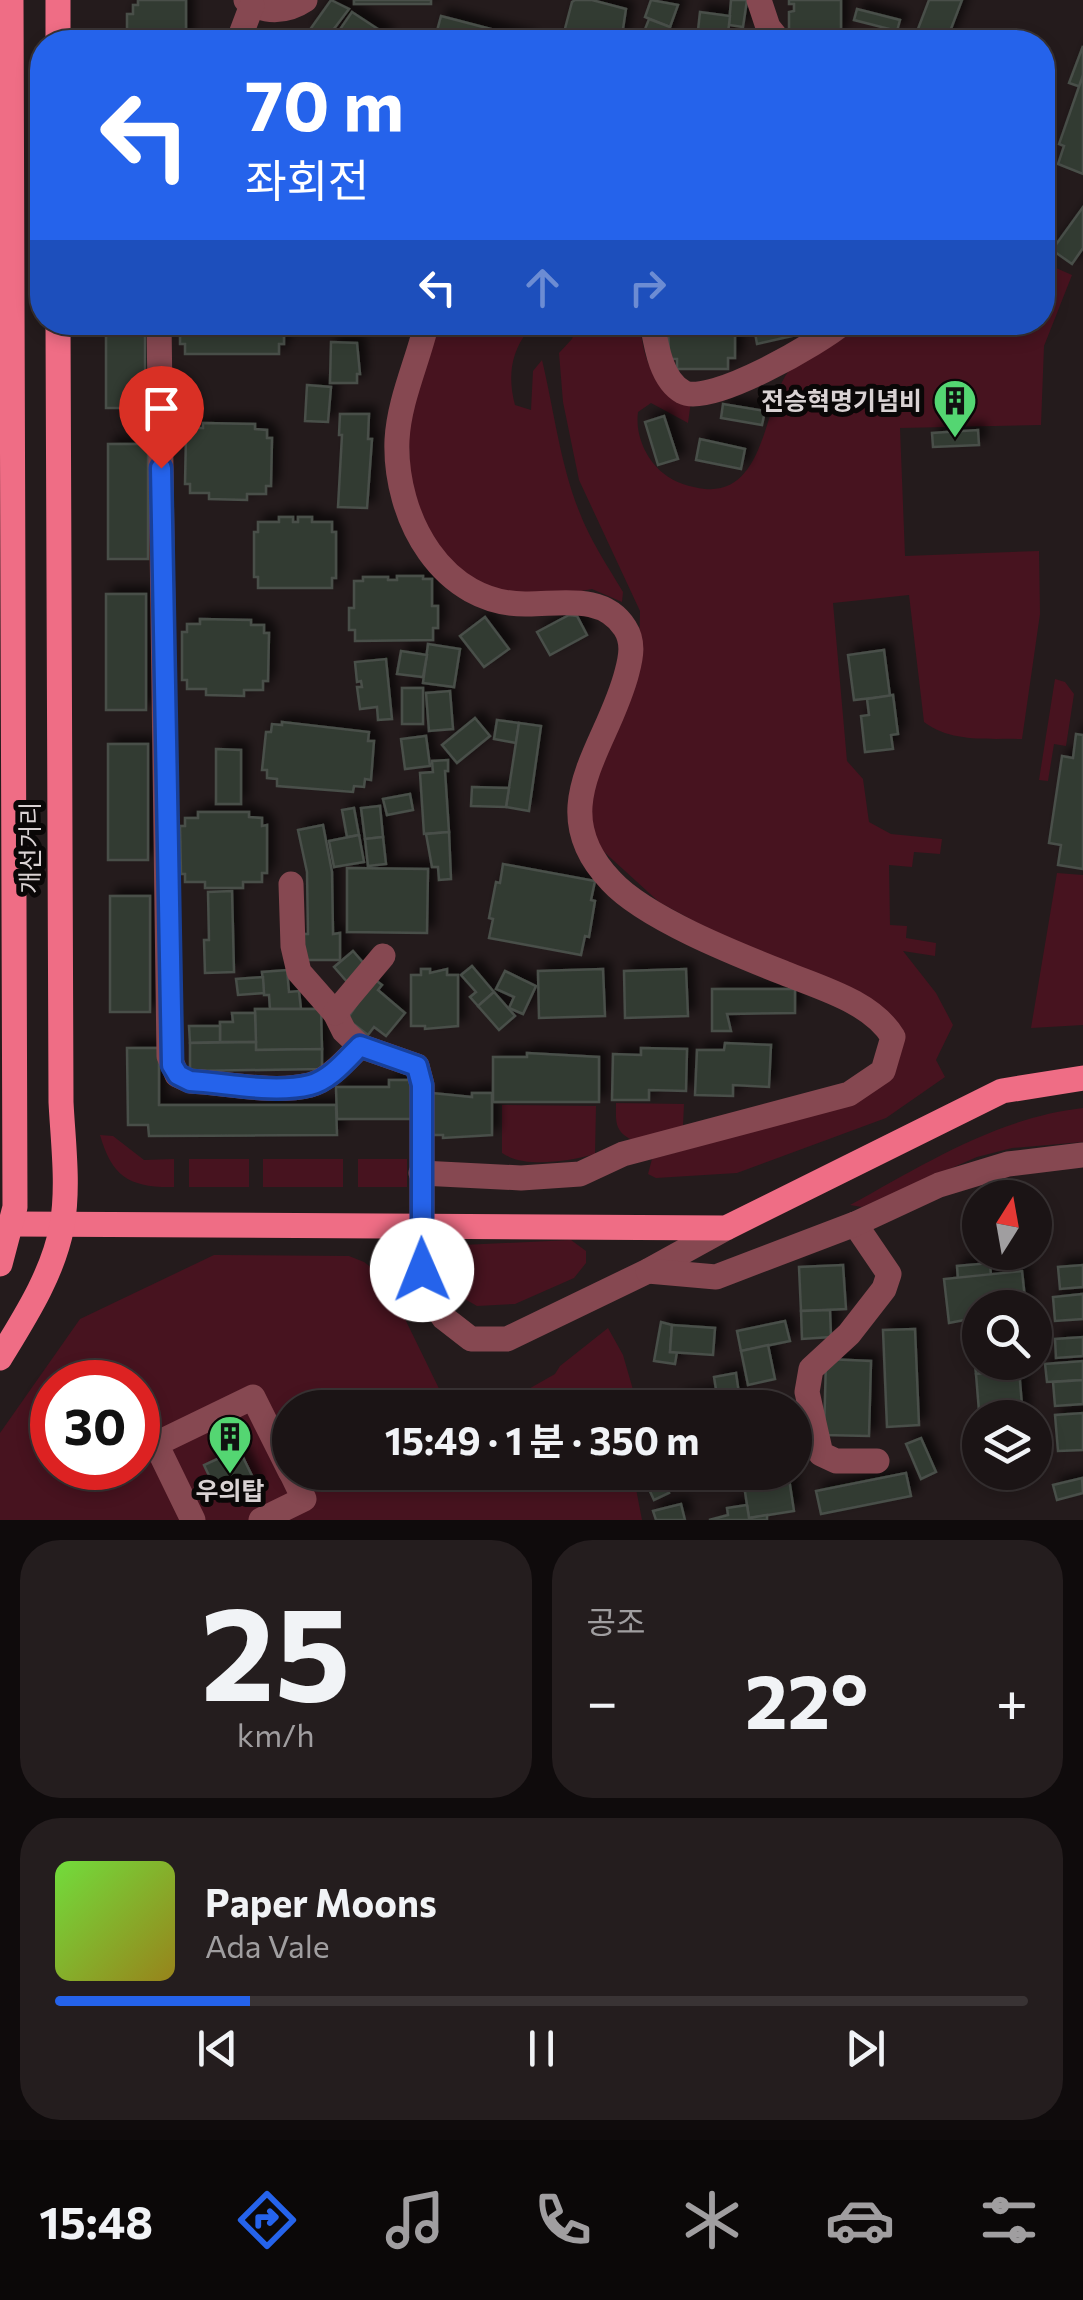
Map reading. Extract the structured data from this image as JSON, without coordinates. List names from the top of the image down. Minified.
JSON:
{"streets":{"main road":["개선거리"]},"places":{"building":["전승혁명기념비","우의탑"]},"north":"top","page":{"turn":["70 m","좌회전"],"limit":"30","trip":"15:49 · 1 분 · 350 m","tile":[["25","km/h"],"공조"],"heat":["−","22°","+"],"song":["Paper Moons","Ada Vale"],"tabs":"15:48"}}
